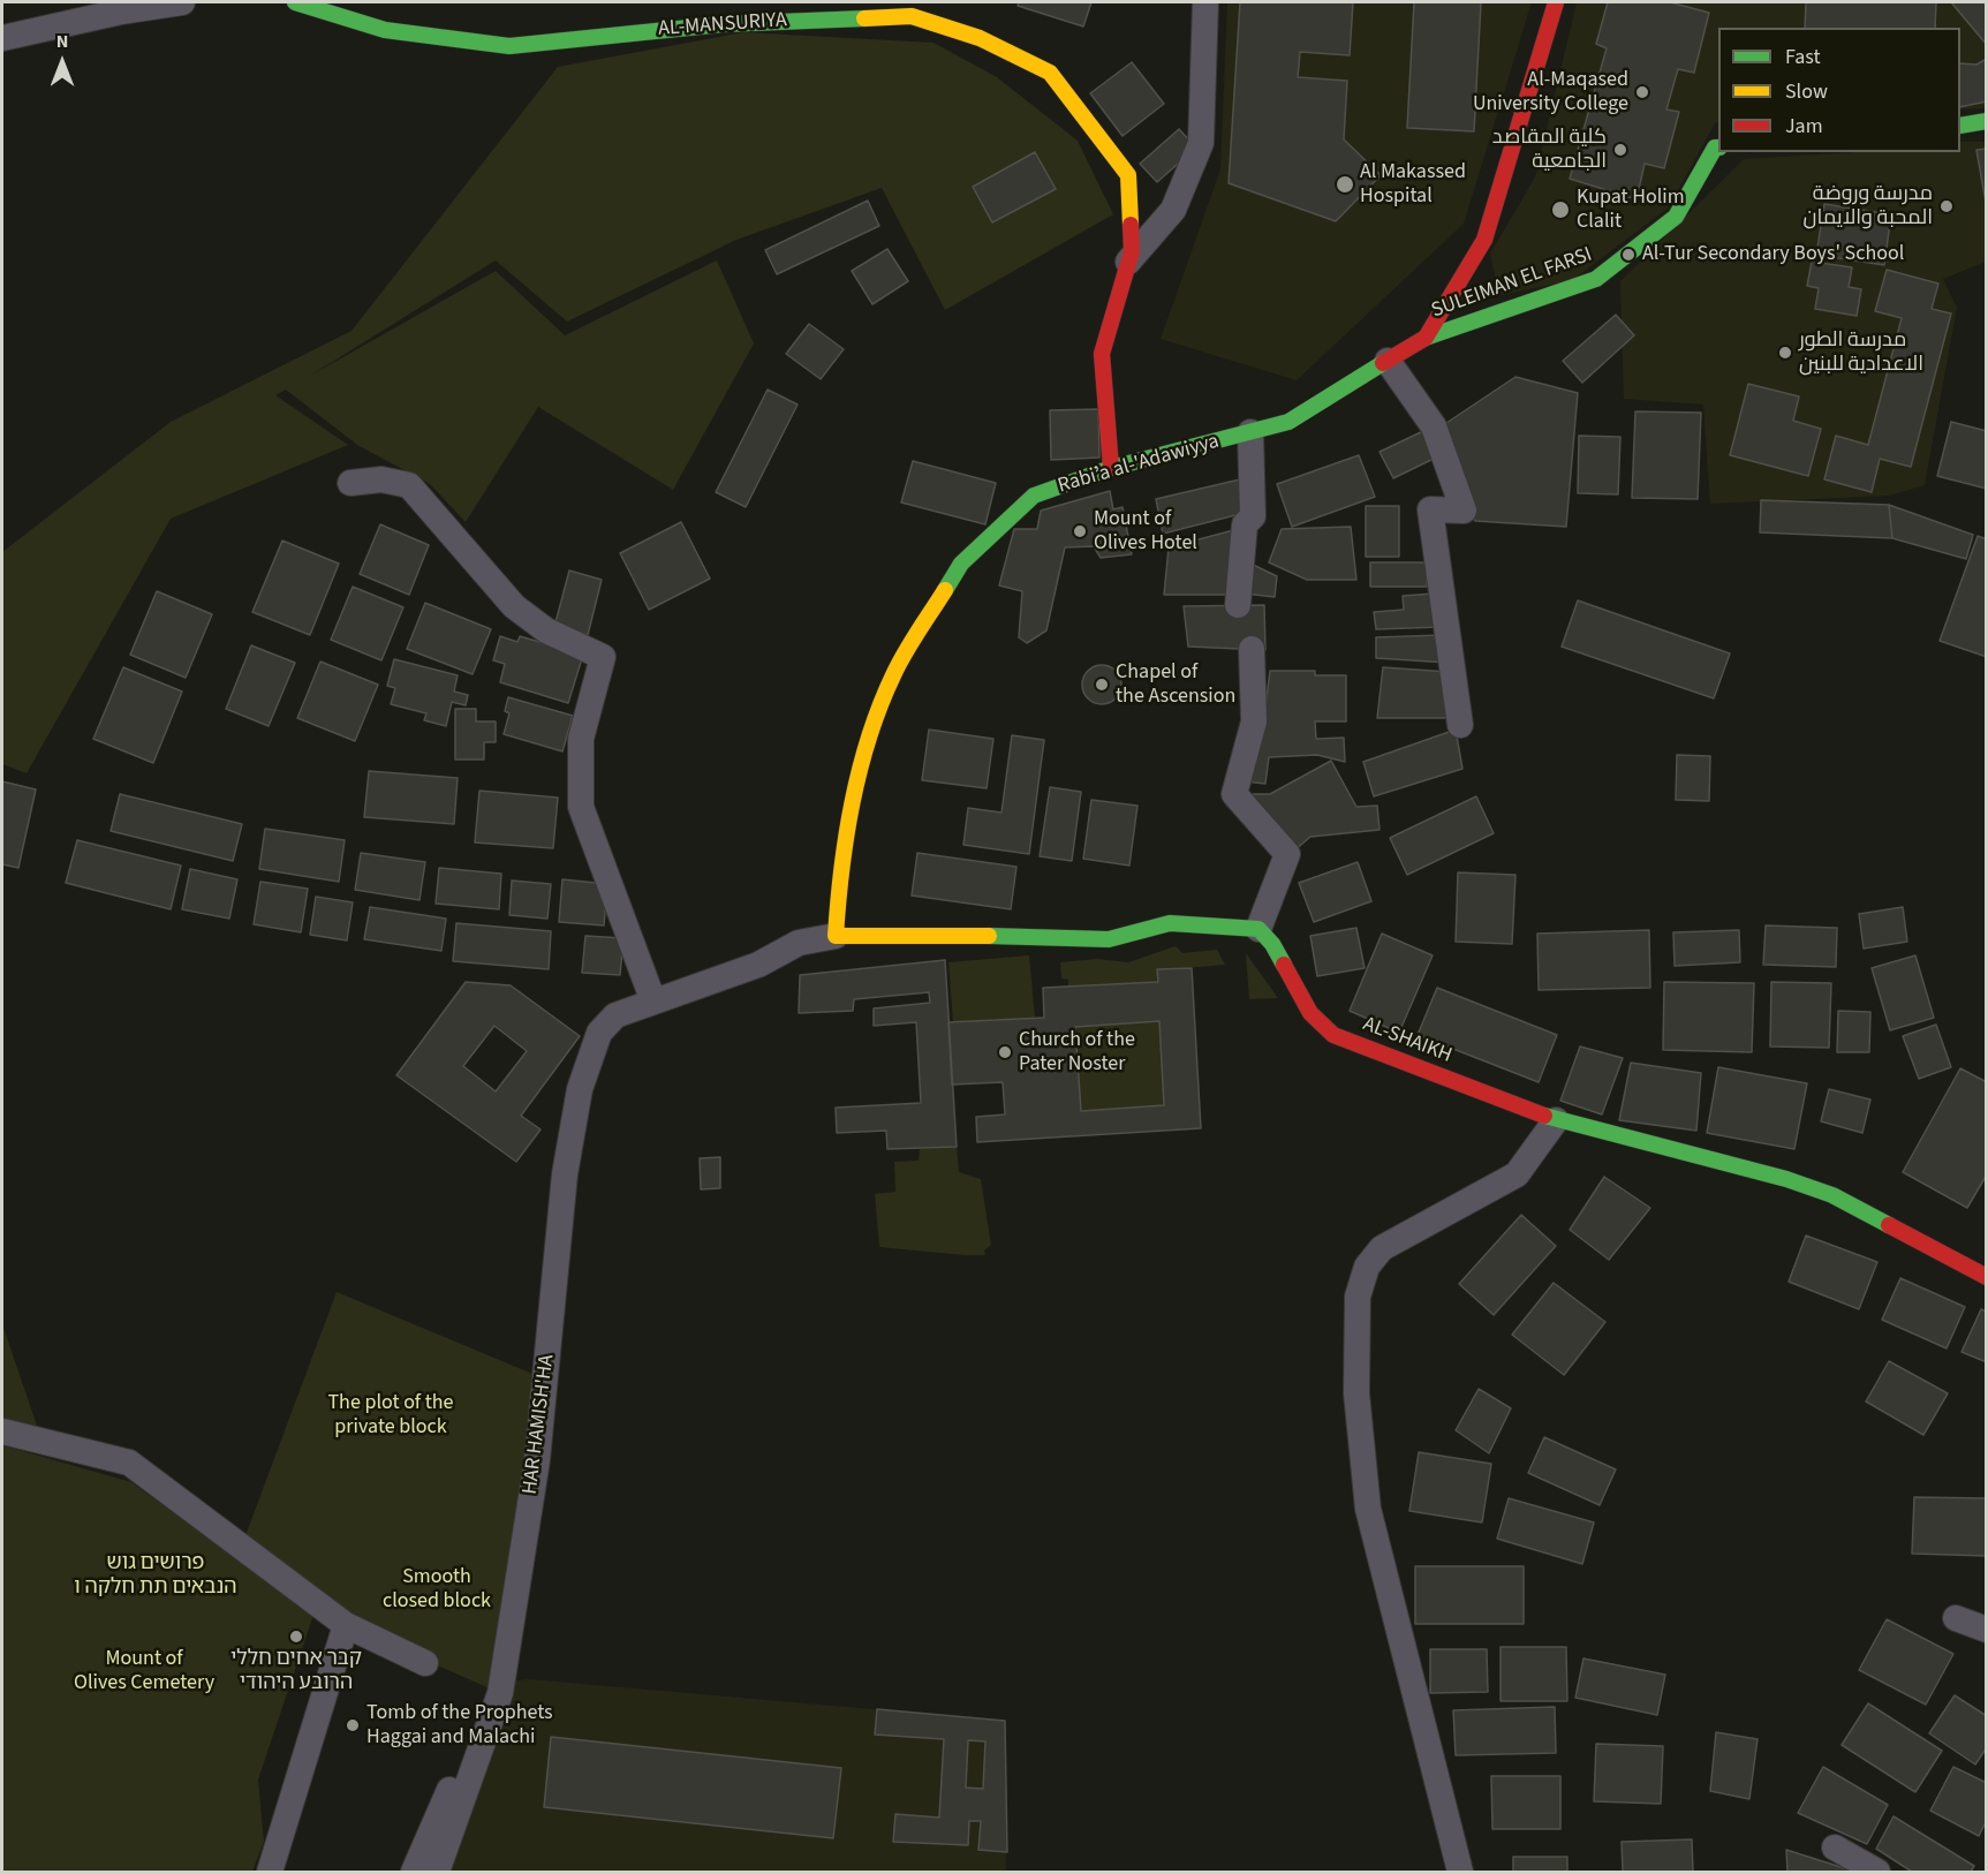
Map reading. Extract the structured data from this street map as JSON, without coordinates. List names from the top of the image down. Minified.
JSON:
{"streets":{"street":["AL-MANSURIYA","SULEIMAN EL FARSI","Rabiʼa al-'Adawiyya","AL-SHAIKH","HAR HAMISH'HA"]},"crossings":[["AL-MANSURIYA","Rabiʼa al-'Adawiyya"],["SULEIMAN EL FARSI","Rabiʼa al-'Adawiyya"]],"parks":["The plot of the private block","פרושים גוש הנבאים תת חלקה ו","Smooth closed block","Mount of Olives Cemetery"],"places":["Al-Maqased University College","كلية المقاصد الجامعية","Al Makassed Hospital","مدرسة وروضة المحبة والايمان","Kupat Holim Clalit","Al-Tur Secondary Boys' School","مدرسة الطور الاعدادية للبنين","Mount of Olives Hotel","Chapel of the Ascension","Church of the Pater Noster","קבר אחים חללי הרובע היהודי","Tomb of the Prophets Haggai and Malachi"],"legend":["Fast","Slow","Jam"],"north":"top"}
